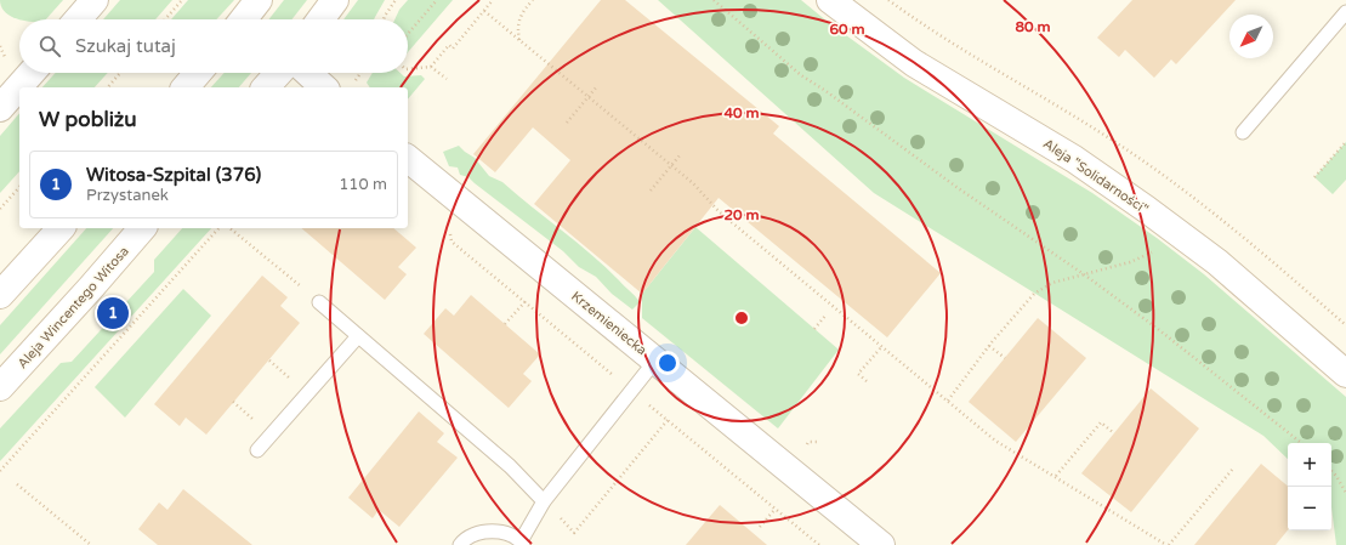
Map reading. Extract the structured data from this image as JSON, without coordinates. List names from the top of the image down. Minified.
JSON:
{"streets":{"street":["Aleja \"Solidarności\"","Aleja Wincentego Witosa","Krzemieniecka"]},"north":"bottom left","page":{"search":"Szukaj tutaj","heading":"W pobliżu","list":[{"mark":"1","name":"Witosa-Szpital (376)","note":"Przystanek","value":"110 m"}],"pins":"1","map_buttons":["+","−"]},"rings":["80 m","60 m","40 m","20 m"]}
